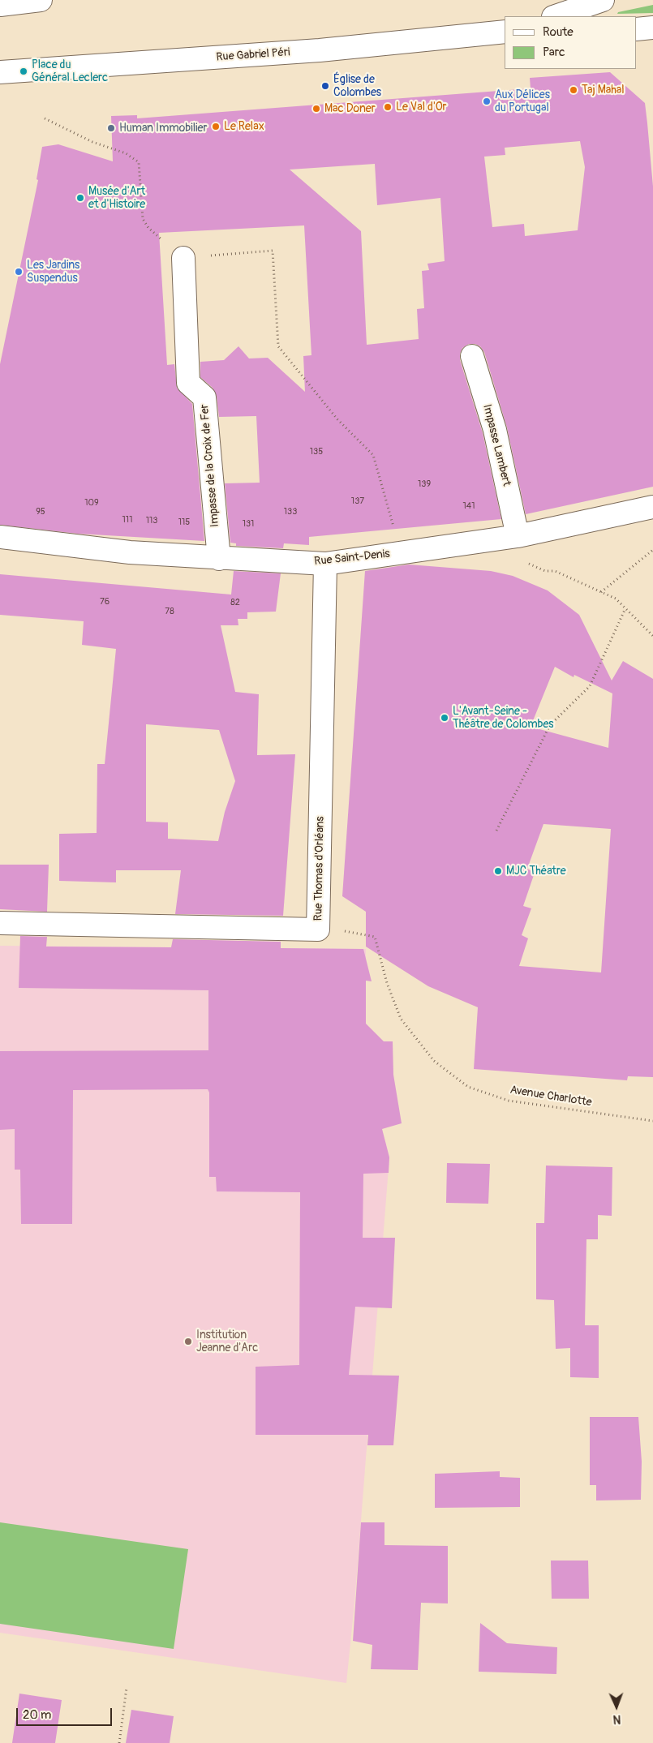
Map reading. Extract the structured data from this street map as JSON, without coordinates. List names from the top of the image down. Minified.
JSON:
{"streets":{"street":["Rue Gabriel Péri","Impasse Lambert","Impasse de la Croix de Fer","Rue Saint-Denis","Rue Thomas d'Orléans"],"path":["Avenue Charlotte"]},"crossings":[["Impasse Lambert","Rue Saint-Denis"],["Impasse de la Croix de Fer","Rue Saint-Denis"],["Rue Saint-Denis","Rue Thomas d'Orléans"],["Rue Thomas d'Orléans","Avenue Charlotte"]],"places":["Place du Général Leclerc","Église de Colombes","Taj Mahal","Aux Délices du Portugal","Le Val d'Or","Mac Doner","Le Relax","Human Immobilier","Musée d'Art et d'Histoire","Les Jardins Suspendus","L'Avant-Seine - Théâtre de Colombes","MJC Théatre","Institution Jeanne d'Arc"],"house_numbers":["135","139","137","109","141","95","133","111","113","115","131","76","82","78"],"legend":["Route","Parc"],"scale_bar":"20 m","north":"bottom"}
